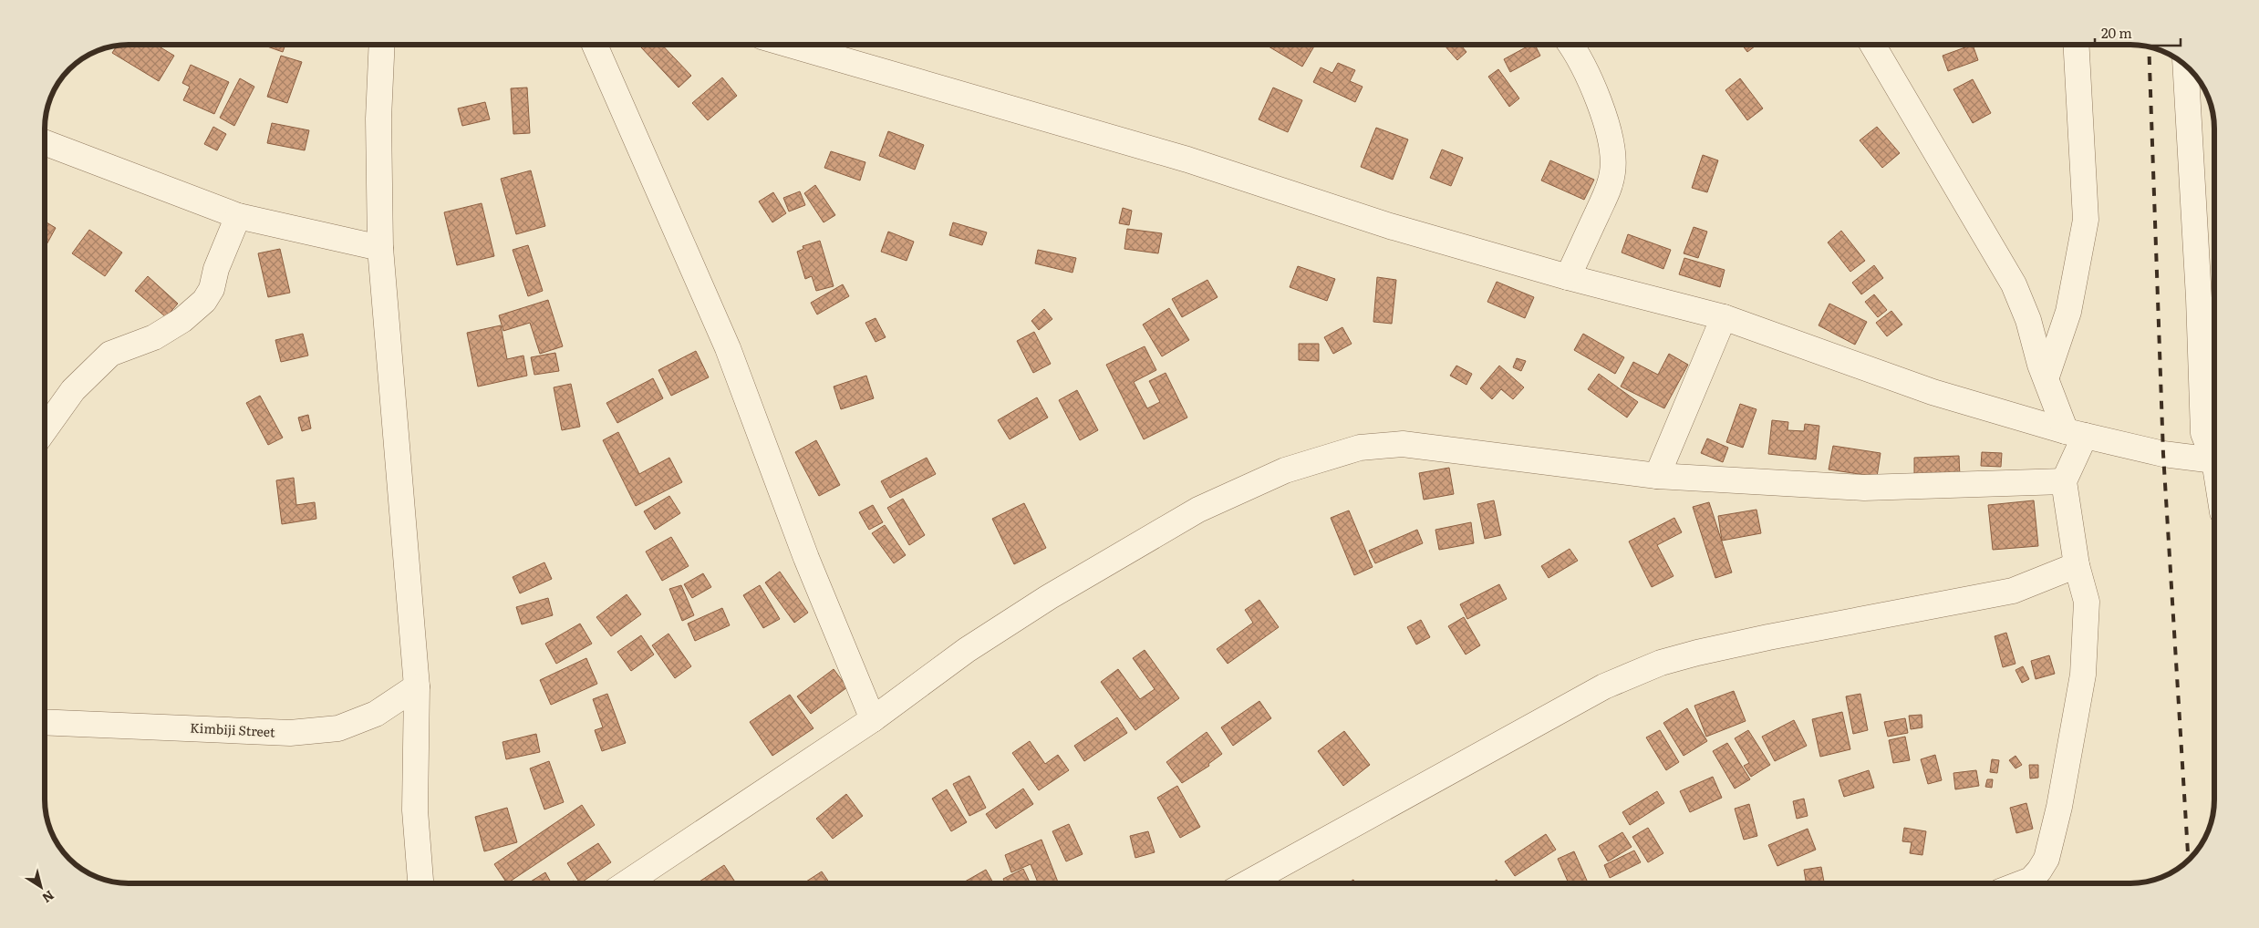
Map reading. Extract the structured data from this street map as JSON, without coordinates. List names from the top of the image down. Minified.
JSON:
{"streets":{"street":["Kimbiji Street"]},"scale_bar":"20 m","north":"bottom right"}
